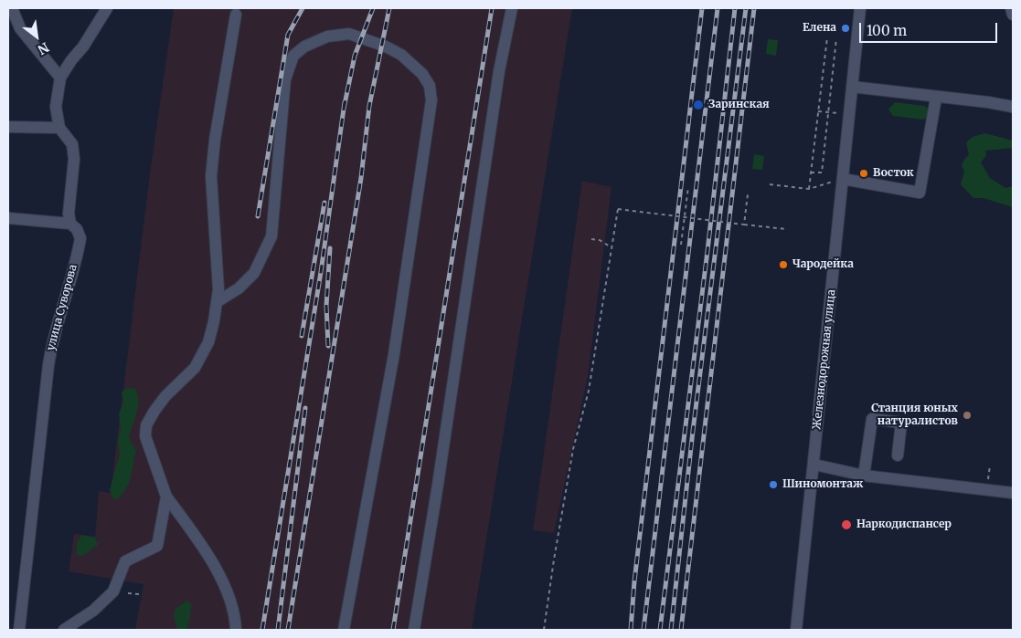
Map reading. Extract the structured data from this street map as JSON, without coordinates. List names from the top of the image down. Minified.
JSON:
{"streets":{"street":["улица Суворова","Железнодорожная улица"]},"places":["Елена","Заринская","Восток","Чародейка","Станция юных натуралистов","Шиномонтаж","Наркодиспансер"],"scale_bar":"100 m","north":"bottom right"}
